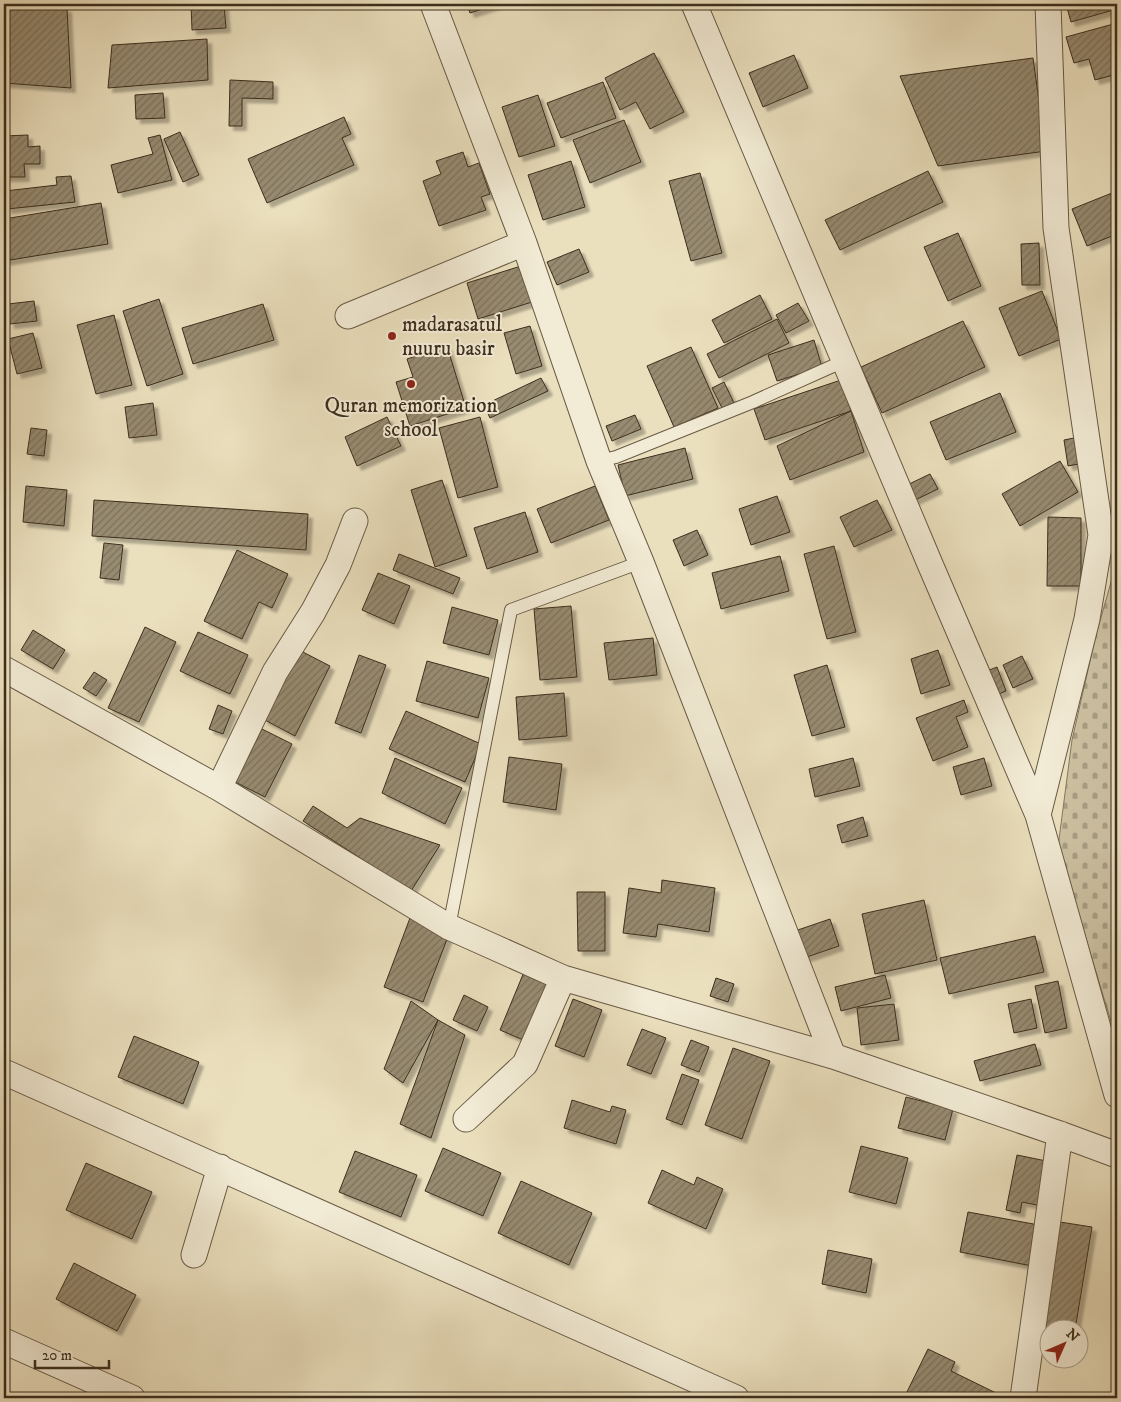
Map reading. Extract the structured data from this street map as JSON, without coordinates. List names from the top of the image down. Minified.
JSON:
{"places":["madarasatul nuuru basir","Quran memorization school"],"scale_bar":"20 m","north":"top right"}
